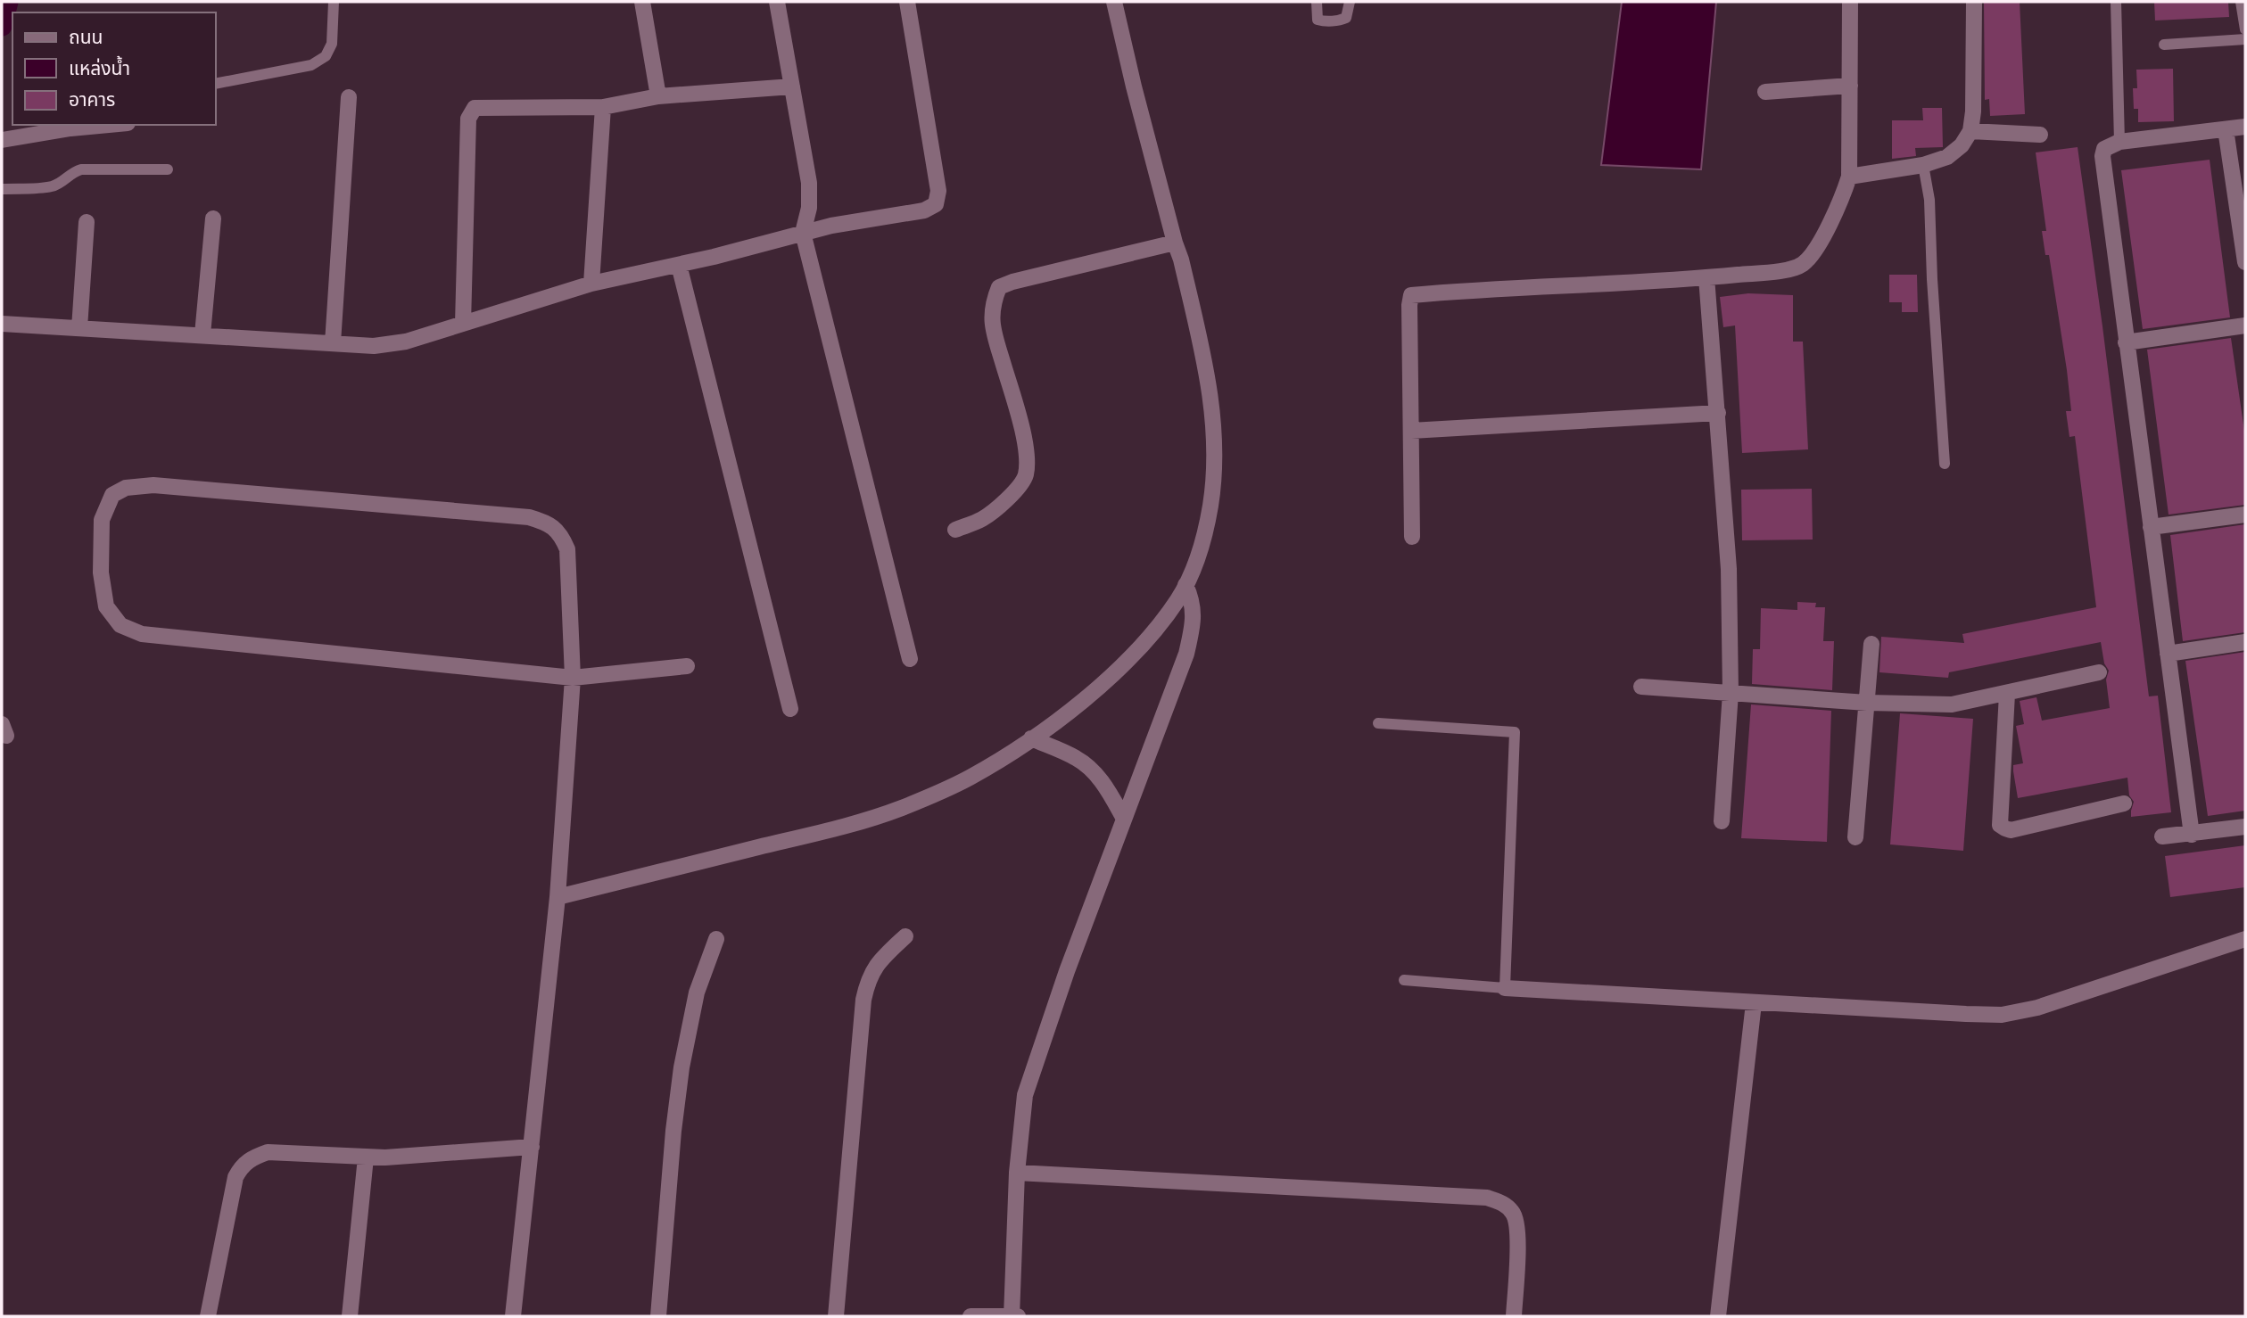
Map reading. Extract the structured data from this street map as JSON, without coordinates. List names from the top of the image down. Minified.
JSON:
{"legend":["ถนน","แหล่งน้ำ","อาคาร"]}
